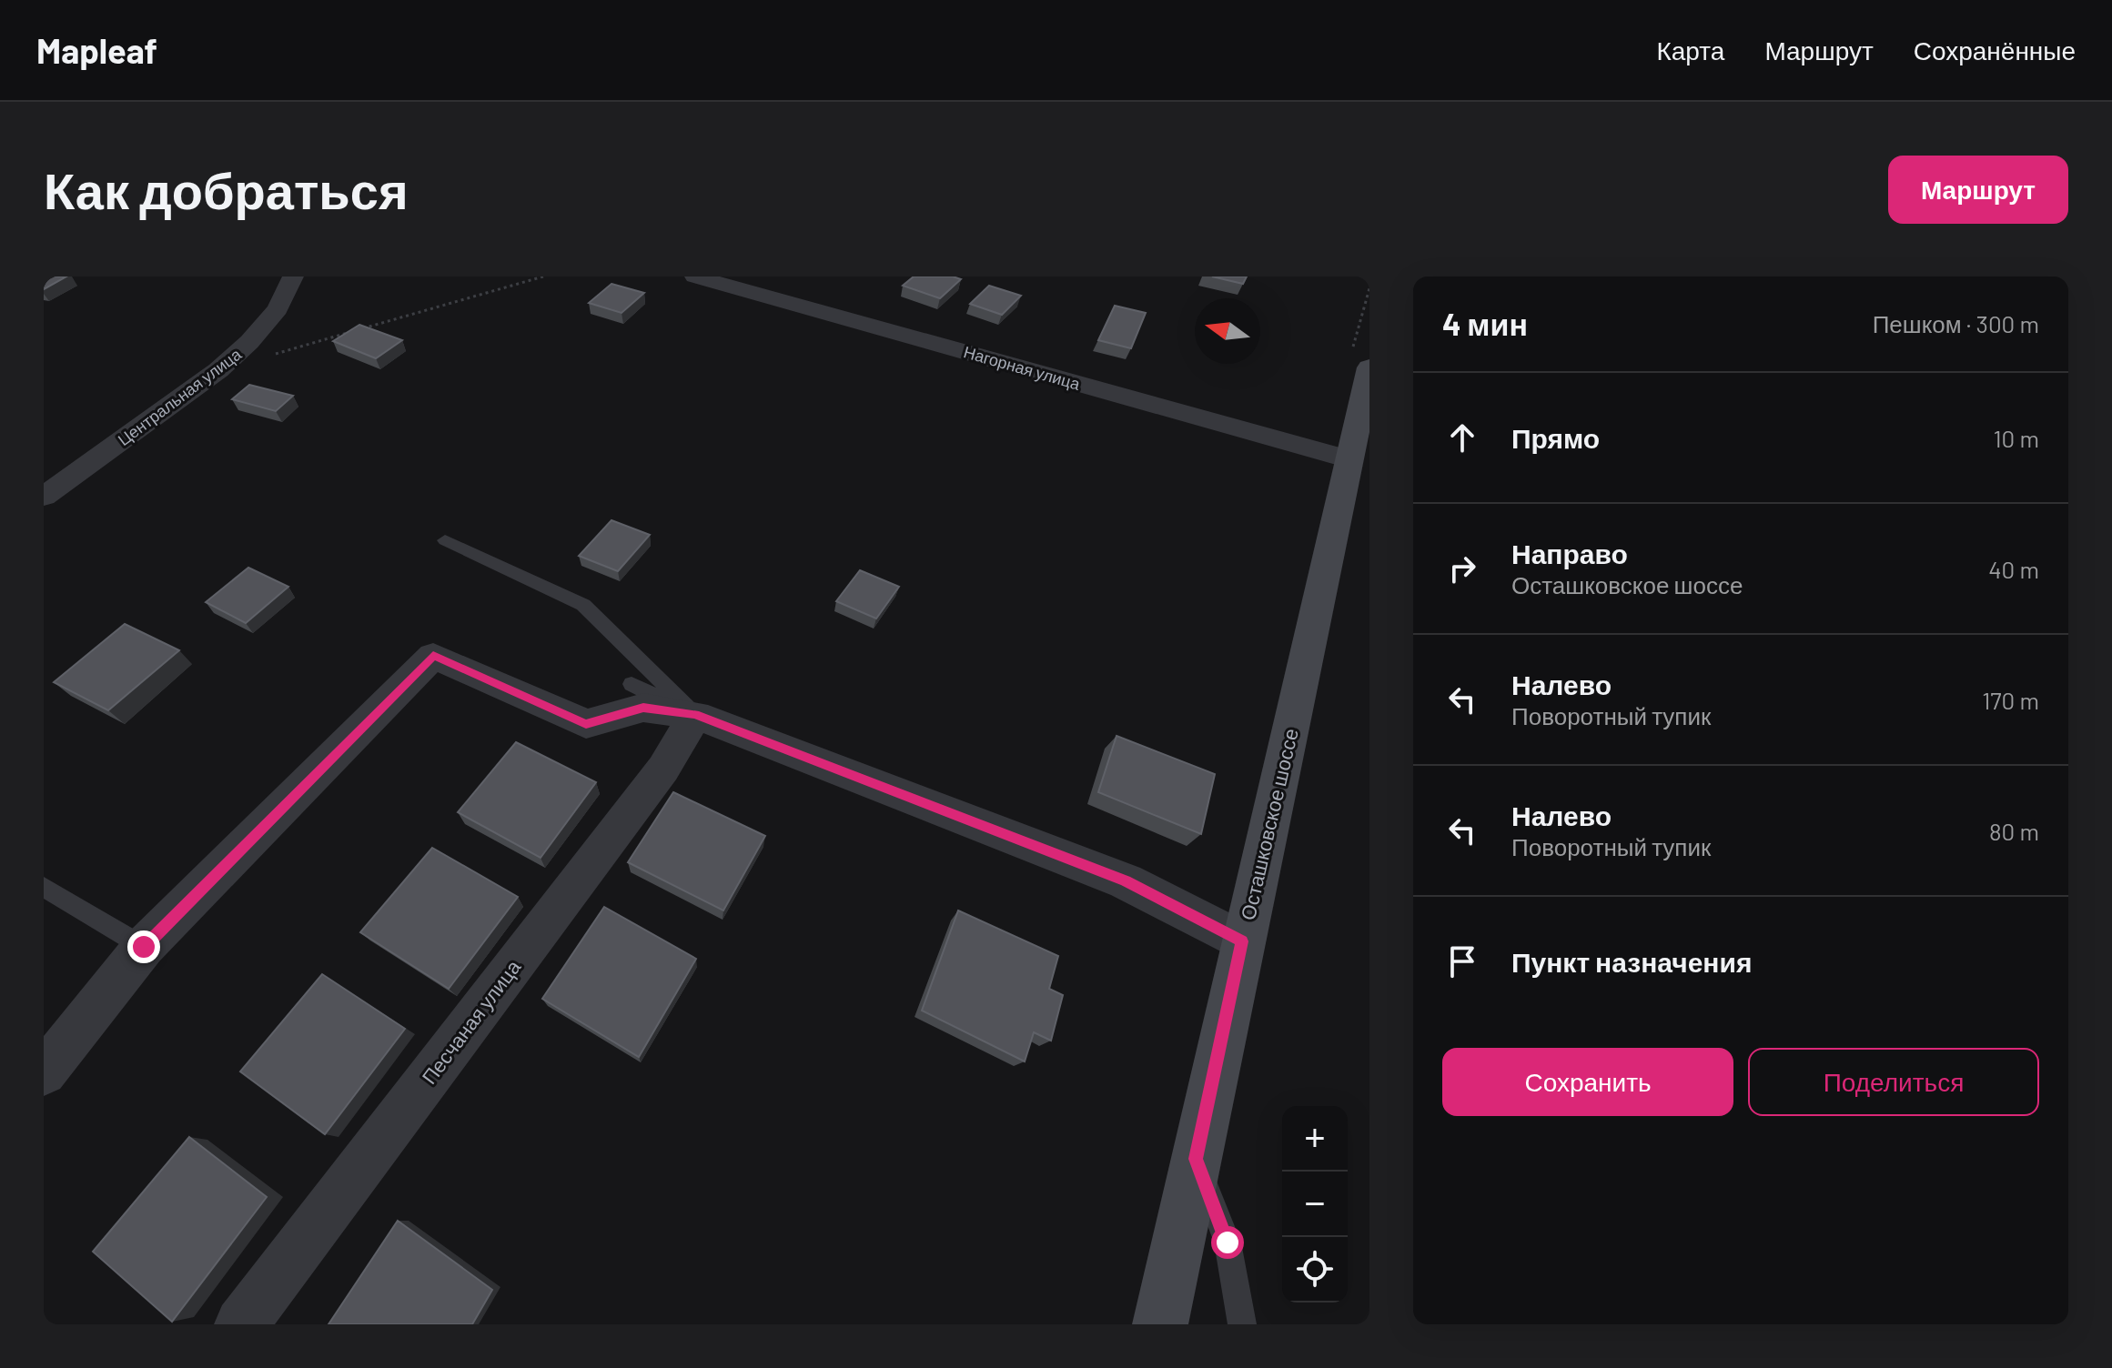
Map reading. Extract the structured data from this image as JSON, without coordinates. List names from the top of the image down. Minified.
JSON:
{"streets":{"main road":["Осташковское шоссе"],"street":["Нагорная улица","Центральная улица","Песчаная улица"]},"crossings":[["Нагорная улица","Осташковское шоссе"]],"north":"left","page":{"header":"Mapleaf","nav":["Карта","Маршрут","Сохранённые"],"buttons":["Маршрут",["Сохранить","Поделиться"]],"title":"Как добраться","heading":["4 мин","Пешком · 300 m"],"list":[["Прямо","10 m"],["Направо","Осташковское шоссе","40 m"],["Налево","Поворотный тупик","170 m"],["Налево","Поворотный тупик","80 m"],"Пункт назначения"],"map_buttons":["+","−"]}}
